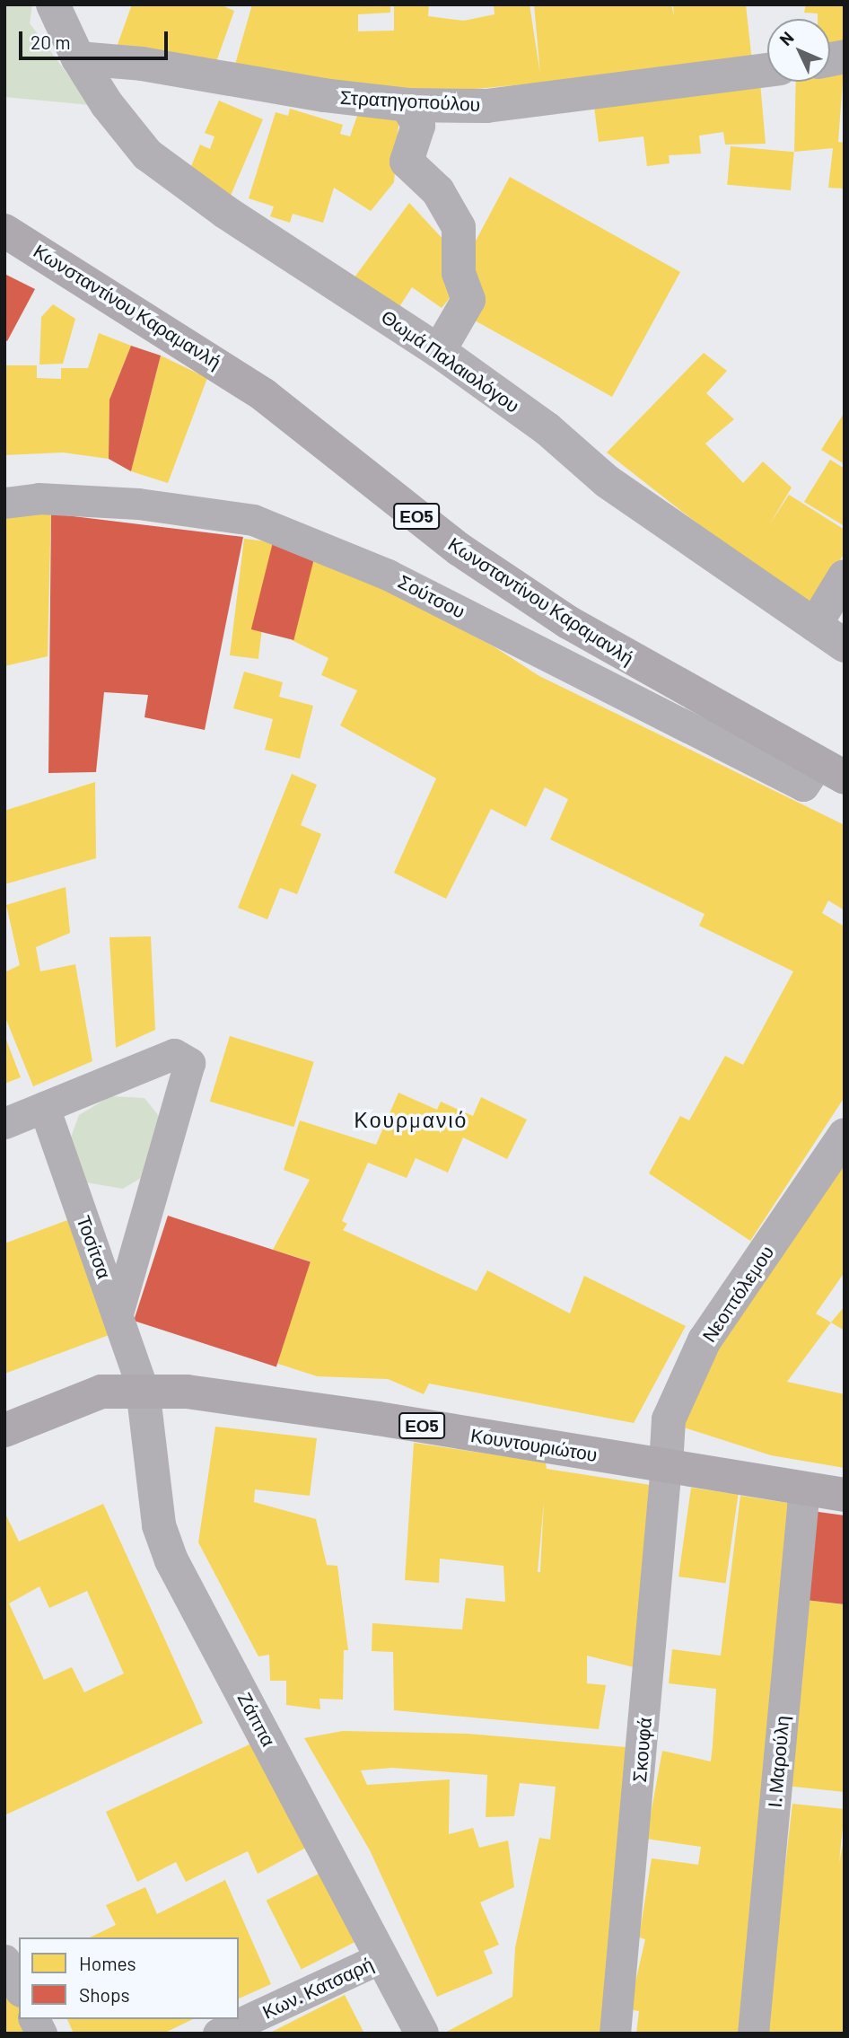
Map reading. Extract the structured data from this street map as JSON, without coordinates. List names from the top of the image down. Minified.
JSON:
{"streets":{"main road":["Κωνσταντίνου Καραμανλή","ΕΟ5","Κουντουριώτου"],"street":["Στρατηγοπούλου","Θωμά Παλαιολόγου","Σούτσου","Τοσίτσα","Νεοπτόλεμου","Ζάππα","Σκουφά","Ι. Μαρούλη","Κων. Κατσαρή"]},"crossings":[["Στρατηγοπούλου","Θωμά Παλαιολόγου"],["Κωνσταντίνου Καραμανλή","Σούτσου"],["Τοσίτσα","Κουντουριώτου"],["Τοσίτσα","Ζάππα"],["Νεοπτόλεμου","Κουντουριώτου"],["Νεοπτόλεμου","Σκουφά"],["Κουντουριώτου","Ζάππα"],["Κουντουριώτου","Σκουφά"],["Κουντουριώτου","Ι. Μαρούλη"],["Ζάππα","Κων. Κατσαρή"]],"districts":["Κουρμανιό"],"legend":["Homes","Shops"],"scale_bar":"20 m","north":"top left"}
